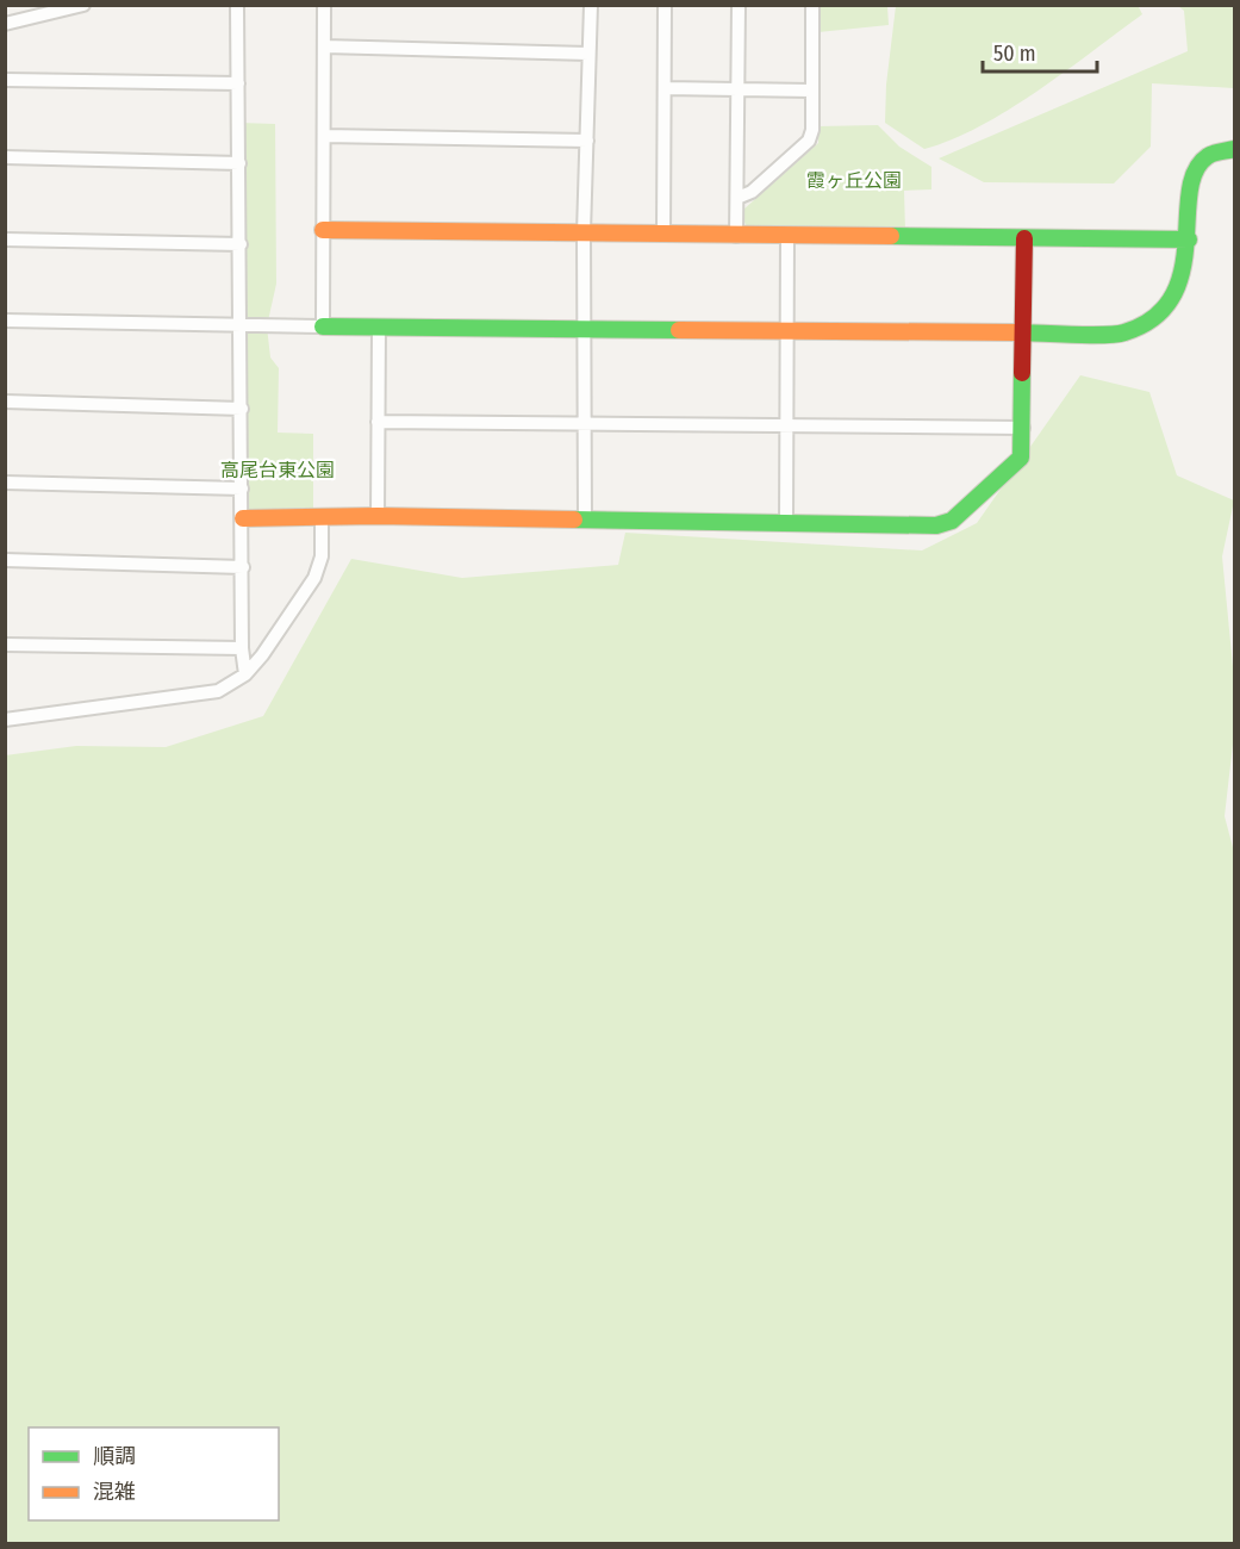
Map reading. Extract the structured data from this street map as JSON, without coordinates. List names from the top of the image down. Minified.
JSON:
{"parks":["霞ヶ丘公園","高尾台東公園"],"legend":["順調","混雑"],"scale_bar":"50 m"}
